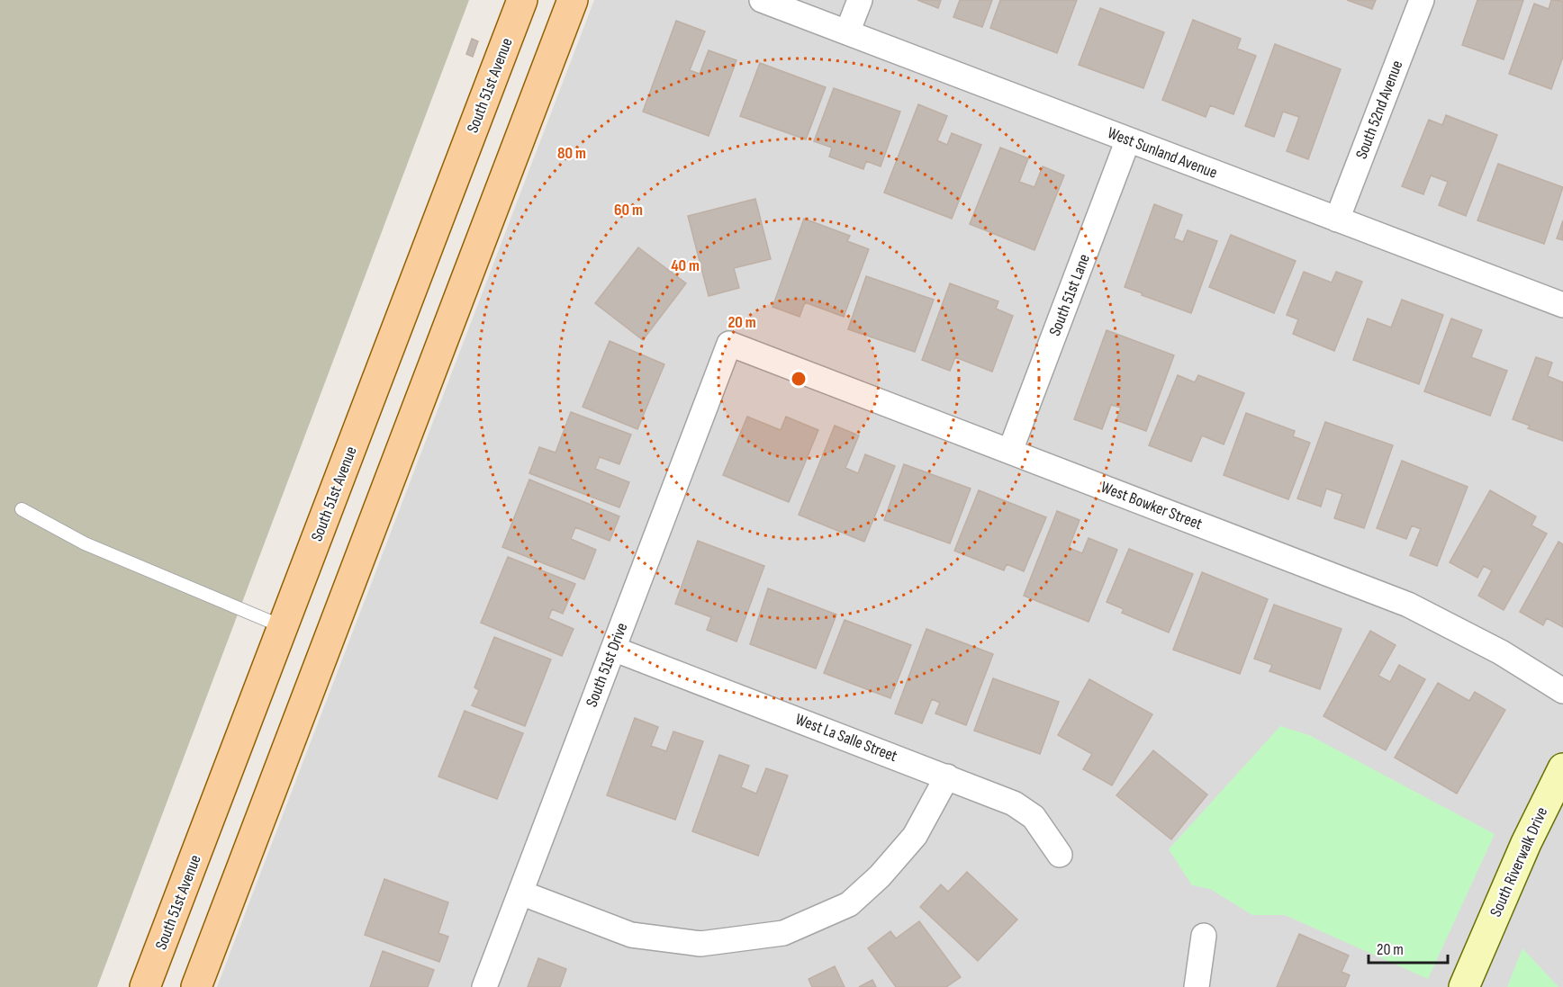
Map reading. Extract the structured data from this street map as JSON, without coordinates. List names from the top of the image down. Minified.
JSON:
{"streets":{"main road":["South 51st Avenue"],"street":["South 52nd Avenue","West Sunland Avenue","South 51st Lane","West Bowker Street","South 51st Drive","West La Salle Street","South Riverwalk Drive"]},"crossings":[["South 52nd Avenue","West Sunland Avenue"],["West Sunland Avenue","South 51st Lane"],["South 51st Lane","West Bowker Street"],["West Bowker Street","South 51st Drive"],["South 51st Drive","West La Salle Street"]],"scale_bar":"20 m","rings":["80 m","60 m","40 m","20 m"]}
